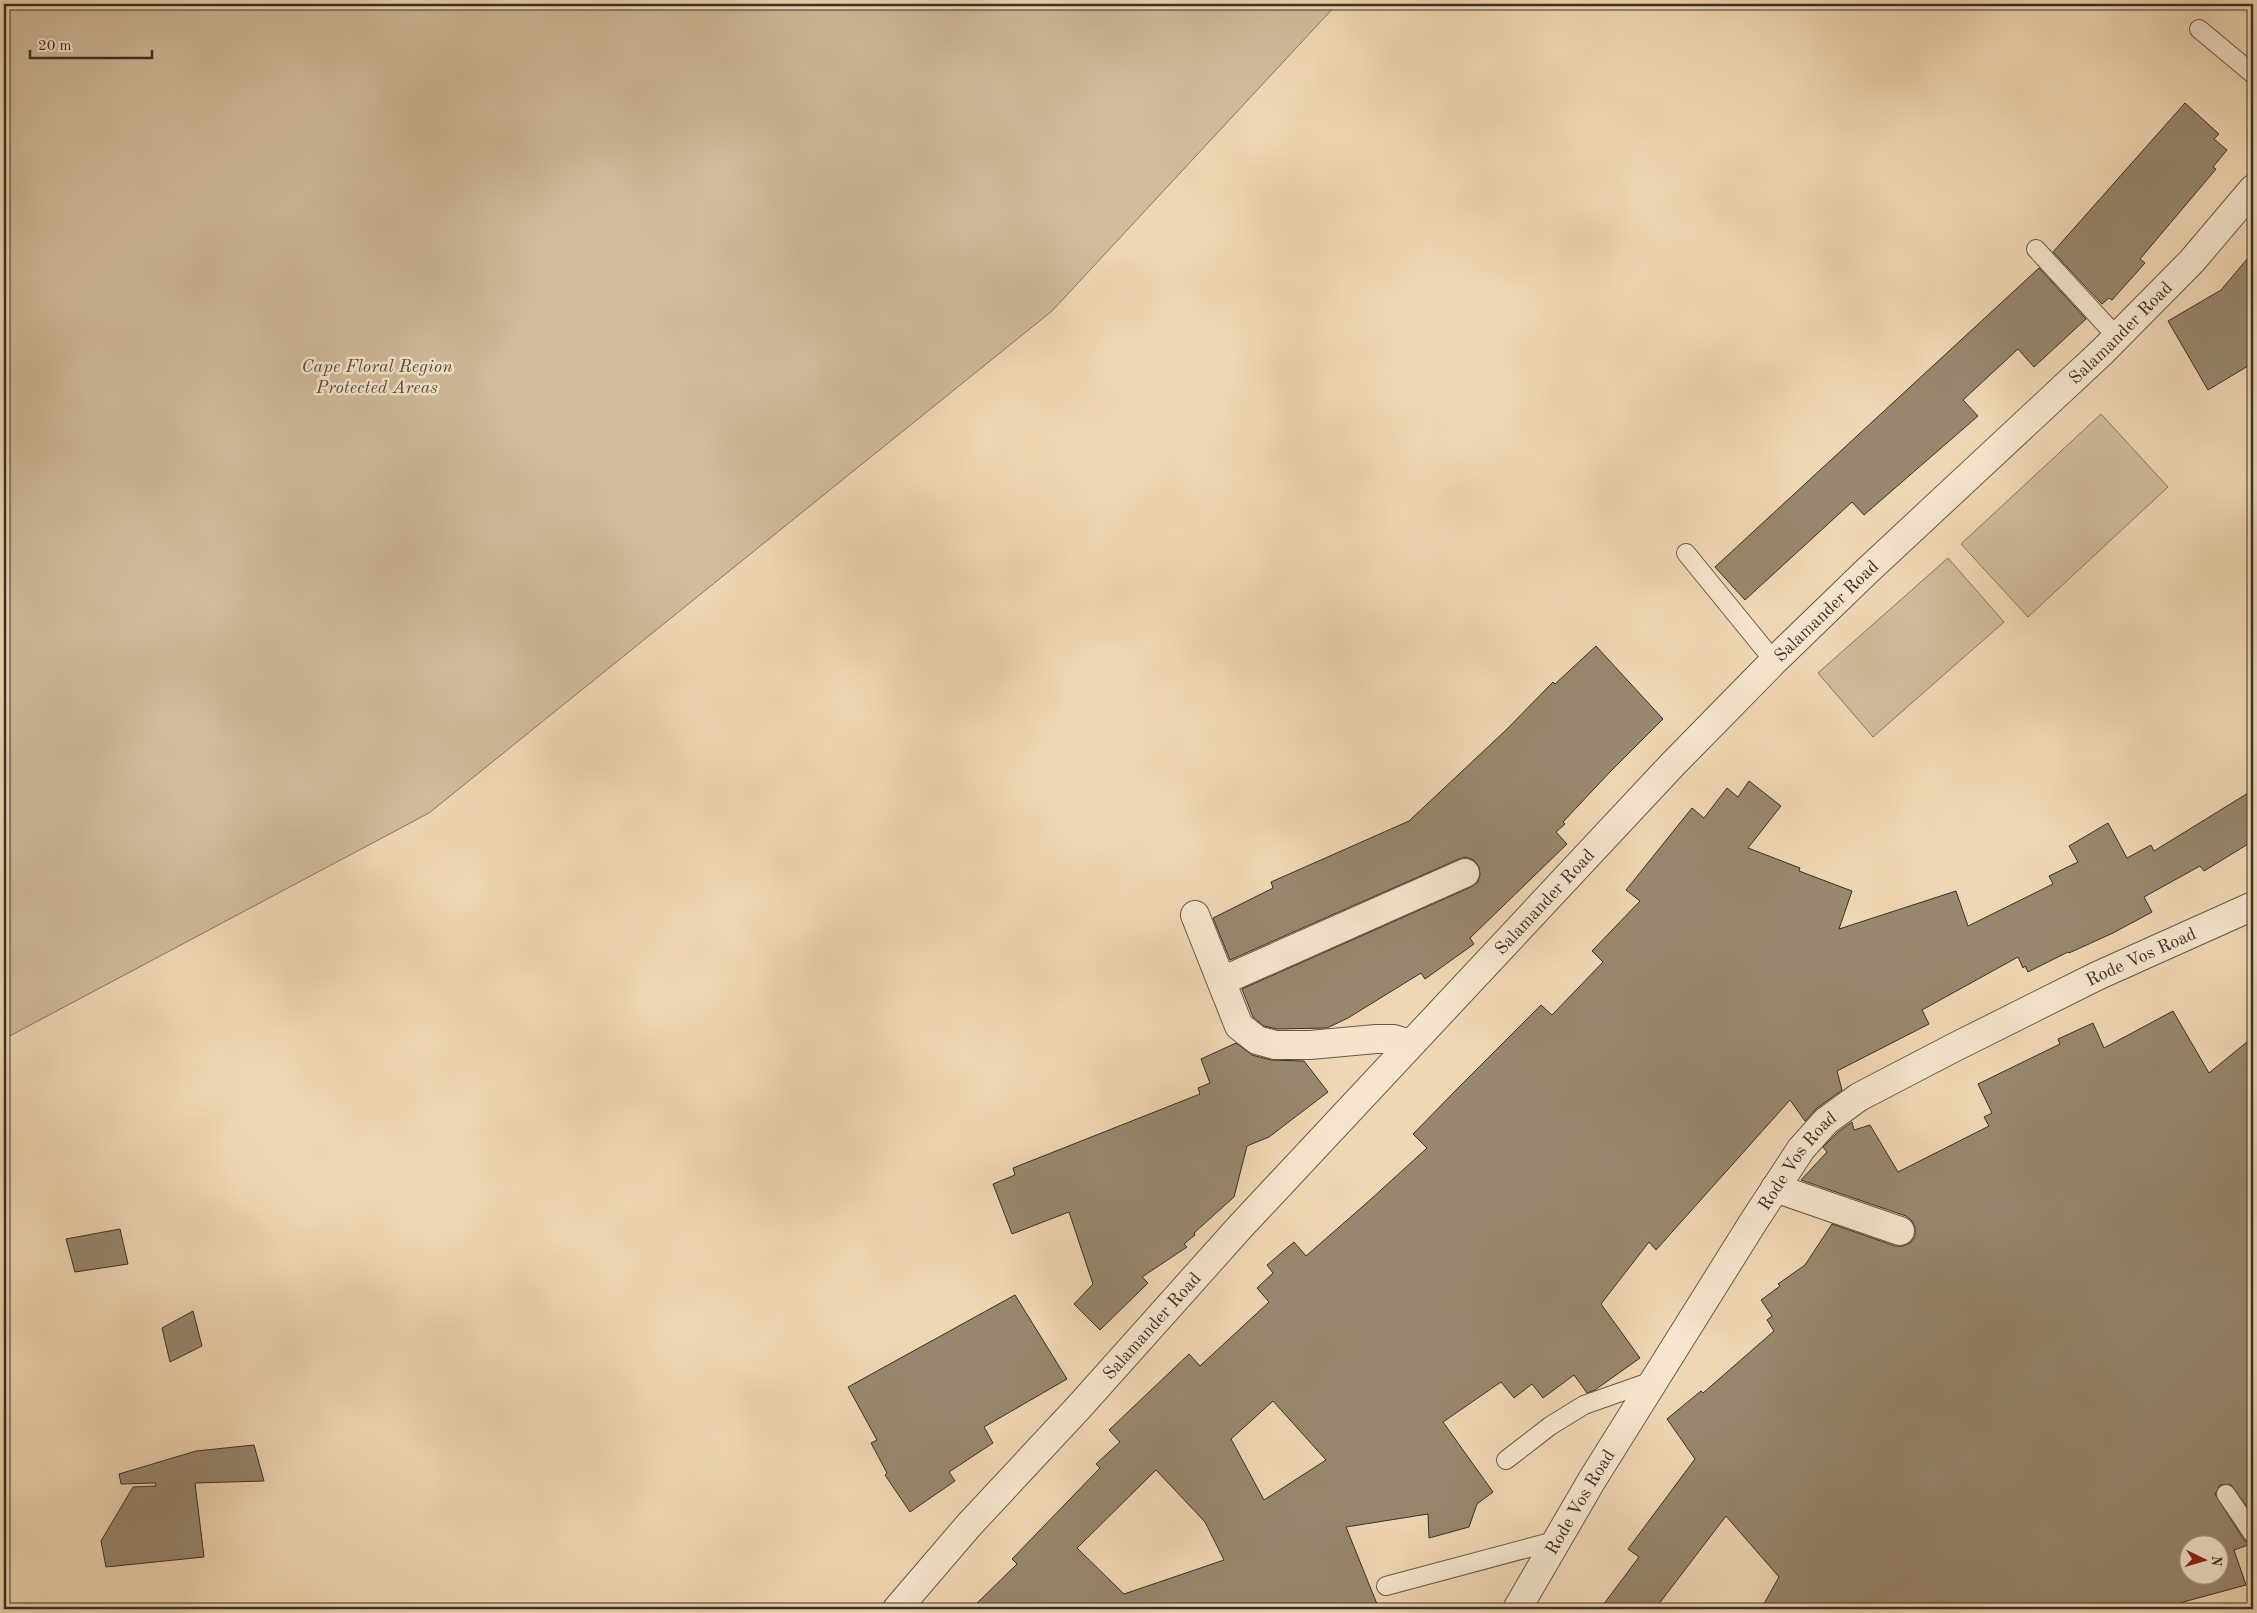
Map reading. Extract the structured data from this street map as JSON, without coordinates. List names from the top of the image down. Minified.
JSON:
{"streets":{"street":["Salamander Road","Rode Vos Road"]},"parks":["Cape Floral Region Protected Areas"],"scale_bar":"20 m","north":"right"}
